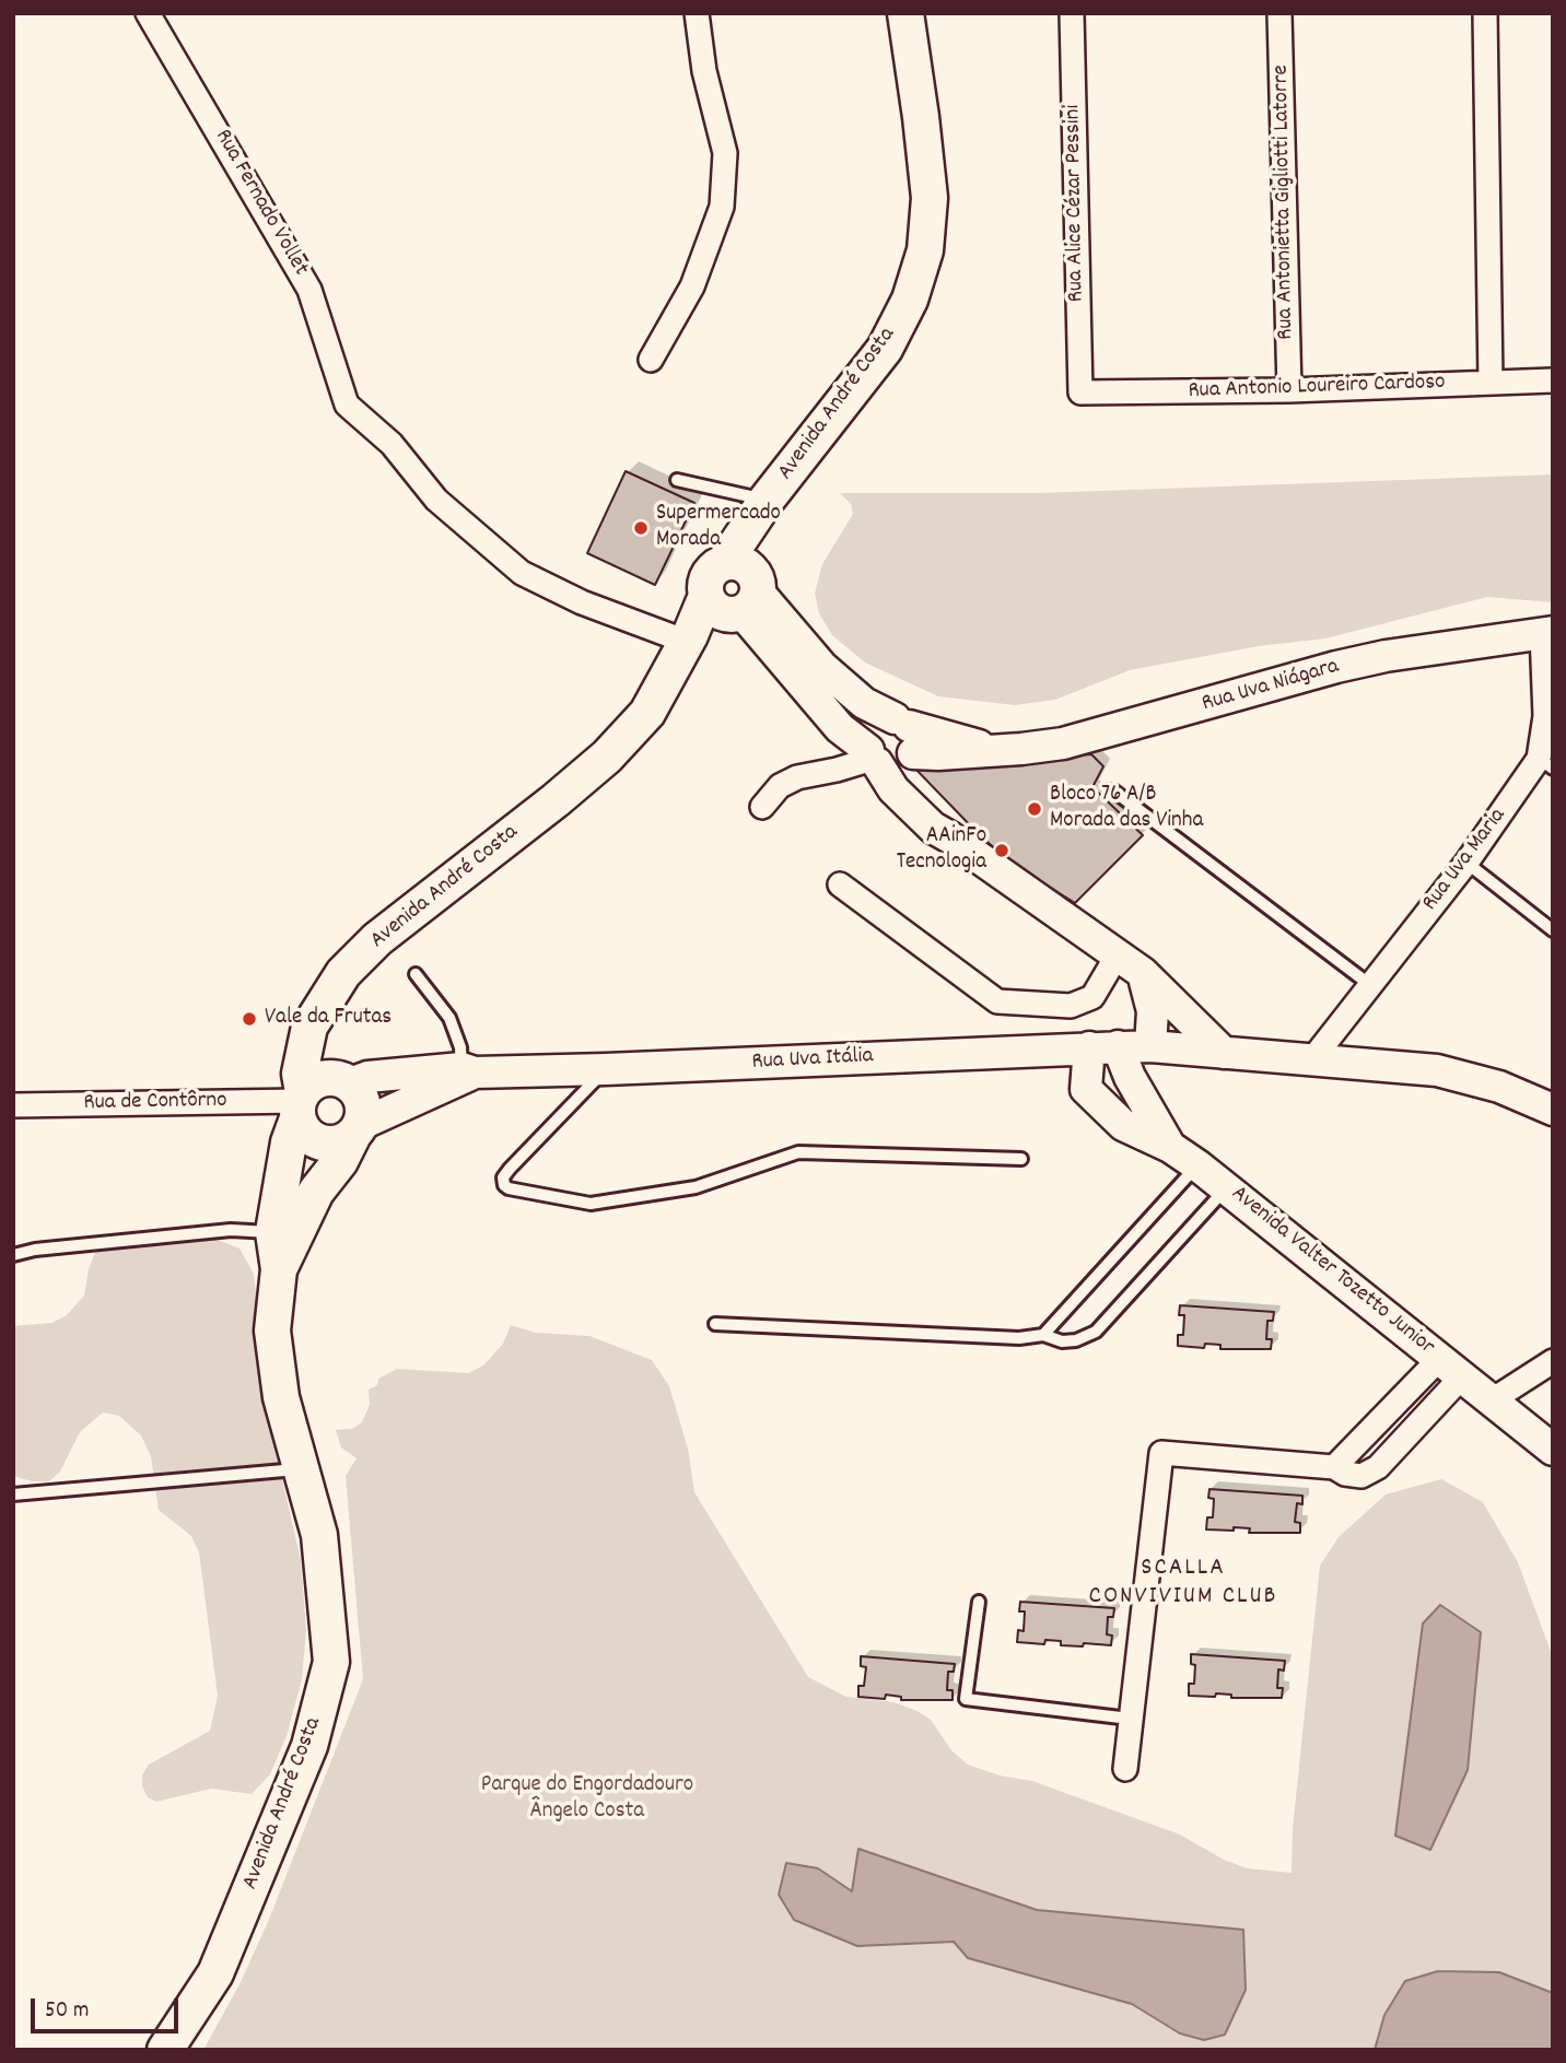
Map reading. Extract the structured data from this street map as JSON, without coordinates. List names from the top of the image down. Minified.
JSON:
{"streets":{"main road":["Avenida André Costa"],"street":["Rua Antonietta Gigliotti Latorre","Rua Fernado Vollet","Rua Alice Cézar Pessini","Rua Antonio Loureiro Cardoso","Rua Uva Niágara","Rua Uva Maria","Rua Uva Itália","Rua de Contôrno","Avenida Valter Tozetto Junior"]},"crossings":[["Rua Antonietta Gigliotti Latorre","Rua Antonio Loureiro Cardoso"],["Rua Fernado Vollet","Avenida André Costa"],["Rua Alice Cézar Pessini","Rua Antonio Loureiro Cardoso"],["Avenida André Costa","Rua Uva Niágara"],["Avenida André Costa","Rua Uva Itália"],["Avenida André Costa","Rua de Contôrno"],["Rua Uva Niágara","Rua Uva Maria"],["Rua Uva Maria","Rua Uva Itália"],["Rua Uva Itália","Rua de Contôrno"],["Rua Uva Itália","Avenida Valter Tozetto Junior"]],"districts":["SCALLA CONVIVIUM CLUB"],"parks":["Parque do Engordadouro Ângelo Costa"],"places":["Supermercado Morada","Bloco 76 A/B Morada das Vinha","AAinFo Tecnologia","Vale da Frutas"],"scale_bar":"50 m"}
